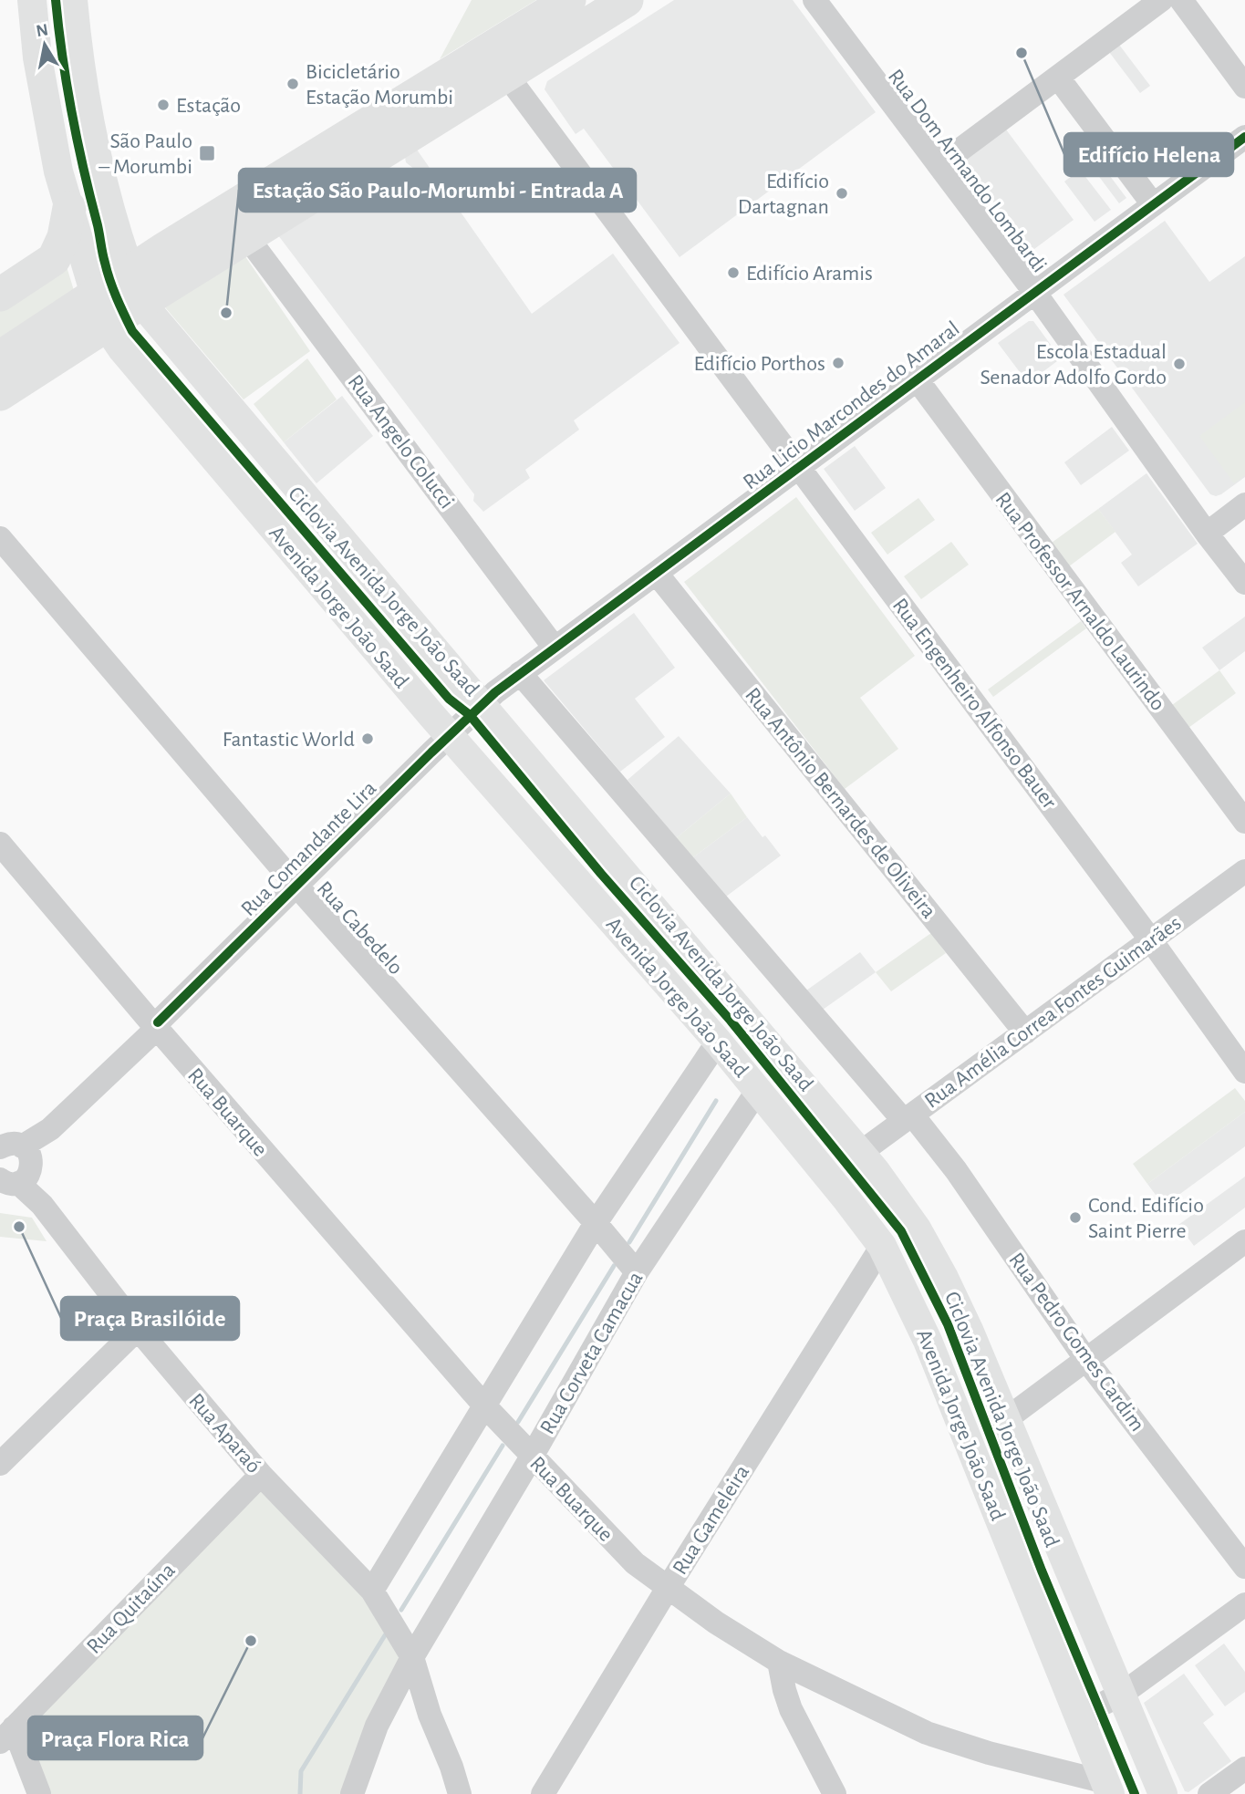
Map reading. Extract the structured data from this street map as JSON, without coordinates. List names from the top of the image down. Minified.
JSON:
{"streets":{"main road":["Avenida Jorge João Saad"],"street":["Rua Dom Armando Lombardi","Rua Licio Marcondes do Amaral","Rua Angelo Colucci","Rua Professor Arnaldo Laurindo","Rua Engenheiro Alfonso Bauer","Rua Antônio Bernardes de Oliveira","Rua Comandante Lira","Rua Cabedelo","Rua Amélia Correa Fontes Guimarães","Rua Buarque","Rua Pedro Gomes Cardim","Rua Corveta Camacua","Rua Aparaó","Rua Gameleira","Rua Quitaúna"],"cycle path":["Ciclovia Avenida Jorge João Saad"]},"crossings":[["Rua Dom Armando Lombardi","Rua Licio Marcondes do Amaral"],["Rua Licio Marcondes do Amaral","Rua Angelo Colucci"],["Rua Licio Marcondes do Amaral","Rua Professor Arnaldo Laurindo"],["Rua Licio Marcondes do Amaral","Avenida Jorge João Saad"],["Rua Licio Marcondes do Amaral","Rua Engenheiro Alfonso Bauer"],["Rua Licio Marcondes do Amaral","Rua Antônio Bernardes de Oliveira"],["Rua Licio Marcondes do Amaral","Rua Comandante Lira"],["Avenida Jorge João Saad","Rua Comandante Lira"],["Avenida Jorge João Saad","Rua Amélia Correa Fontes Guimarães"],["Avenida Jorge João Saad","Rua Buarque"],["Avenida Jorge João Saad","Rua Corveta Camacua"],["Avenida Jorge João Saad","Rua Gameleira"],["Rua Engenheiro Alfonso Bauer","Rua Amélia Correa Fontes Guimarães"],["Rua Antônio Bernardes de Oliveira","Rua Amélia Correa Fontes Guimarães"],["Rua Comandante Lira","Rua Cabedelo"],["Rua Comandante Lira","Rua Buarque"],["Rua Comandante Lira","Rua Aparaó"],["Rua Cabedelo","Rua Corveta Camacua"],["Rua Amélia Correa Fontes Guimarães","Rua Pedro Gomes Cardim"],["Rua Buarque","Rua Corveta Camacua"],["Rua Buarque","Rua Gameleira"],["Rua Corveta Camacua","Rua Aparaó"],["Rua Aparaó","Rua Quitaúna"]],"places":{"other":["Edifício Helena","Bicicletário Estação Morumbi","Estação","Edifício Dartagnan","Edifício Aramis","Estação São Paulo-Morumbi - Entrada A","Edifício Porthos","Escola Estadual Senador Adolfo Gordo","Fantastic World","Cond. Edifício Saint Pierre","Praça Brasilóide","Praça Flora Rica"],"transit":["São Paulo – Morumbi"]},"north":"top"}
